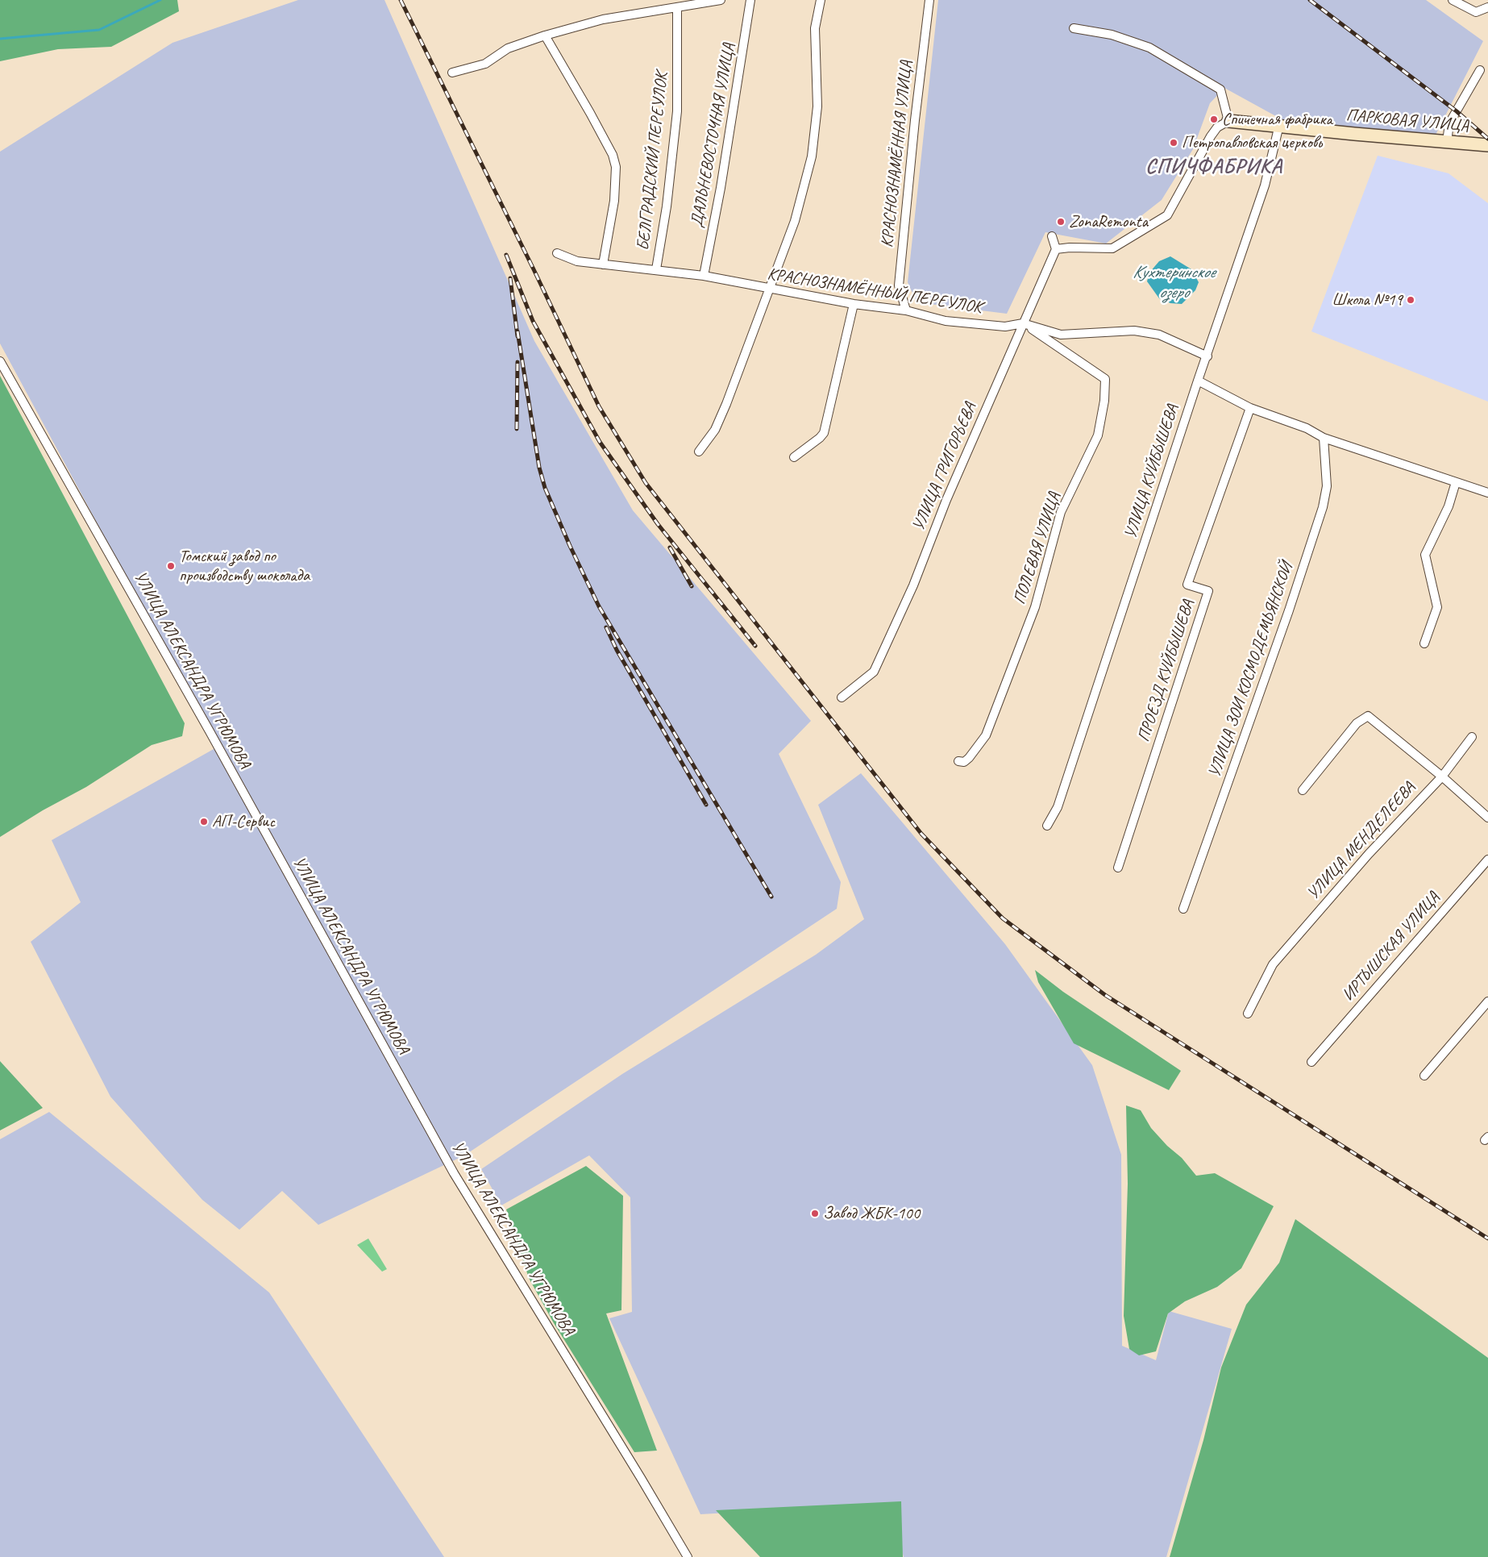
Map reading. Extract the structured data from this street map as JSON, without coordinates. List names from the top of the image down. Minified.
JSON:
{"streets":{"street":["ПАРКОВАЯ УЛИЦА","ДАЛЬНЕВОСТОЧНАЯ УЛИЦА","КРАСНОЗНАМЁННАЯ УЛИЦА","БЕЛГРАДСКИЙ ПЕРЕУЛОК","КРАСНОЗНАМЁННЫЙ ПЕРЕУЛОК","УЛИЦА ГРИГОРЬЕВА","УЛИЦА КУЙБЫШЕВА","ПОЛЕВАЯ УЛИЦА","УЛИЦА АЛЕКСАНДРА УГРЮМОВА","УЛИЦА ЗОИ КОСМОДЕМЬЯНСКОЙ","ПРОЕЗД КУЙБЫШЕВА","УЛИЦА МЕНДЕЛЕЕВА","ИРТЫШСКАЯ УЛИЦА"]},"crossings":[["ПАРКОВАЯ УЛИЦА","УЛИЦА КУЙБЫШЕВА"],["ДАЛЬНЕВОСТОЧНАЯ УЛИЦА","КРАСНОЗНАМЁННЫЙ ПЕРЕУЛОК"],["КРАСНОЗНАМЁННАЯ УЛИЦА","КРАСНОЗНАМЁННЫЙ ПЕРЕУЛОК"],["БЕЛГРАДСКИЙ ПЕРЕУЛОК","КРАСНОЗНАМЁННЫЙ ПЕРЕУЛОК"],["КРАСНОЗНАМЁННЫЙ ПЕРЕУЛОК","УЛИЦА ГРИГОРЬЕВА"],["КРАСНОЗНАМЁННЫЙ ПЕРЕУЛОК","УЛИЦА КУЙБЫШЕВА"],["КРАСНОЗНАМЁННЫЙ ПЕРЕУЛОК","ПОЛЕВАЯ УЛИЦА"],["УЛИЦА ГРИГОРЬЕВА","ПОЛЕВАЯ УЛИЦА"]],"districts":["СПИЧФАБРИКА"],"water":["Кухтеринское озеро"],"places":["Спичечная фабрика","Петропавловская церковь","ZonaRemonta","Школа №19","Томский завод по производству шоколада","АП-Сервис","Завод ЖБК-100"]}
